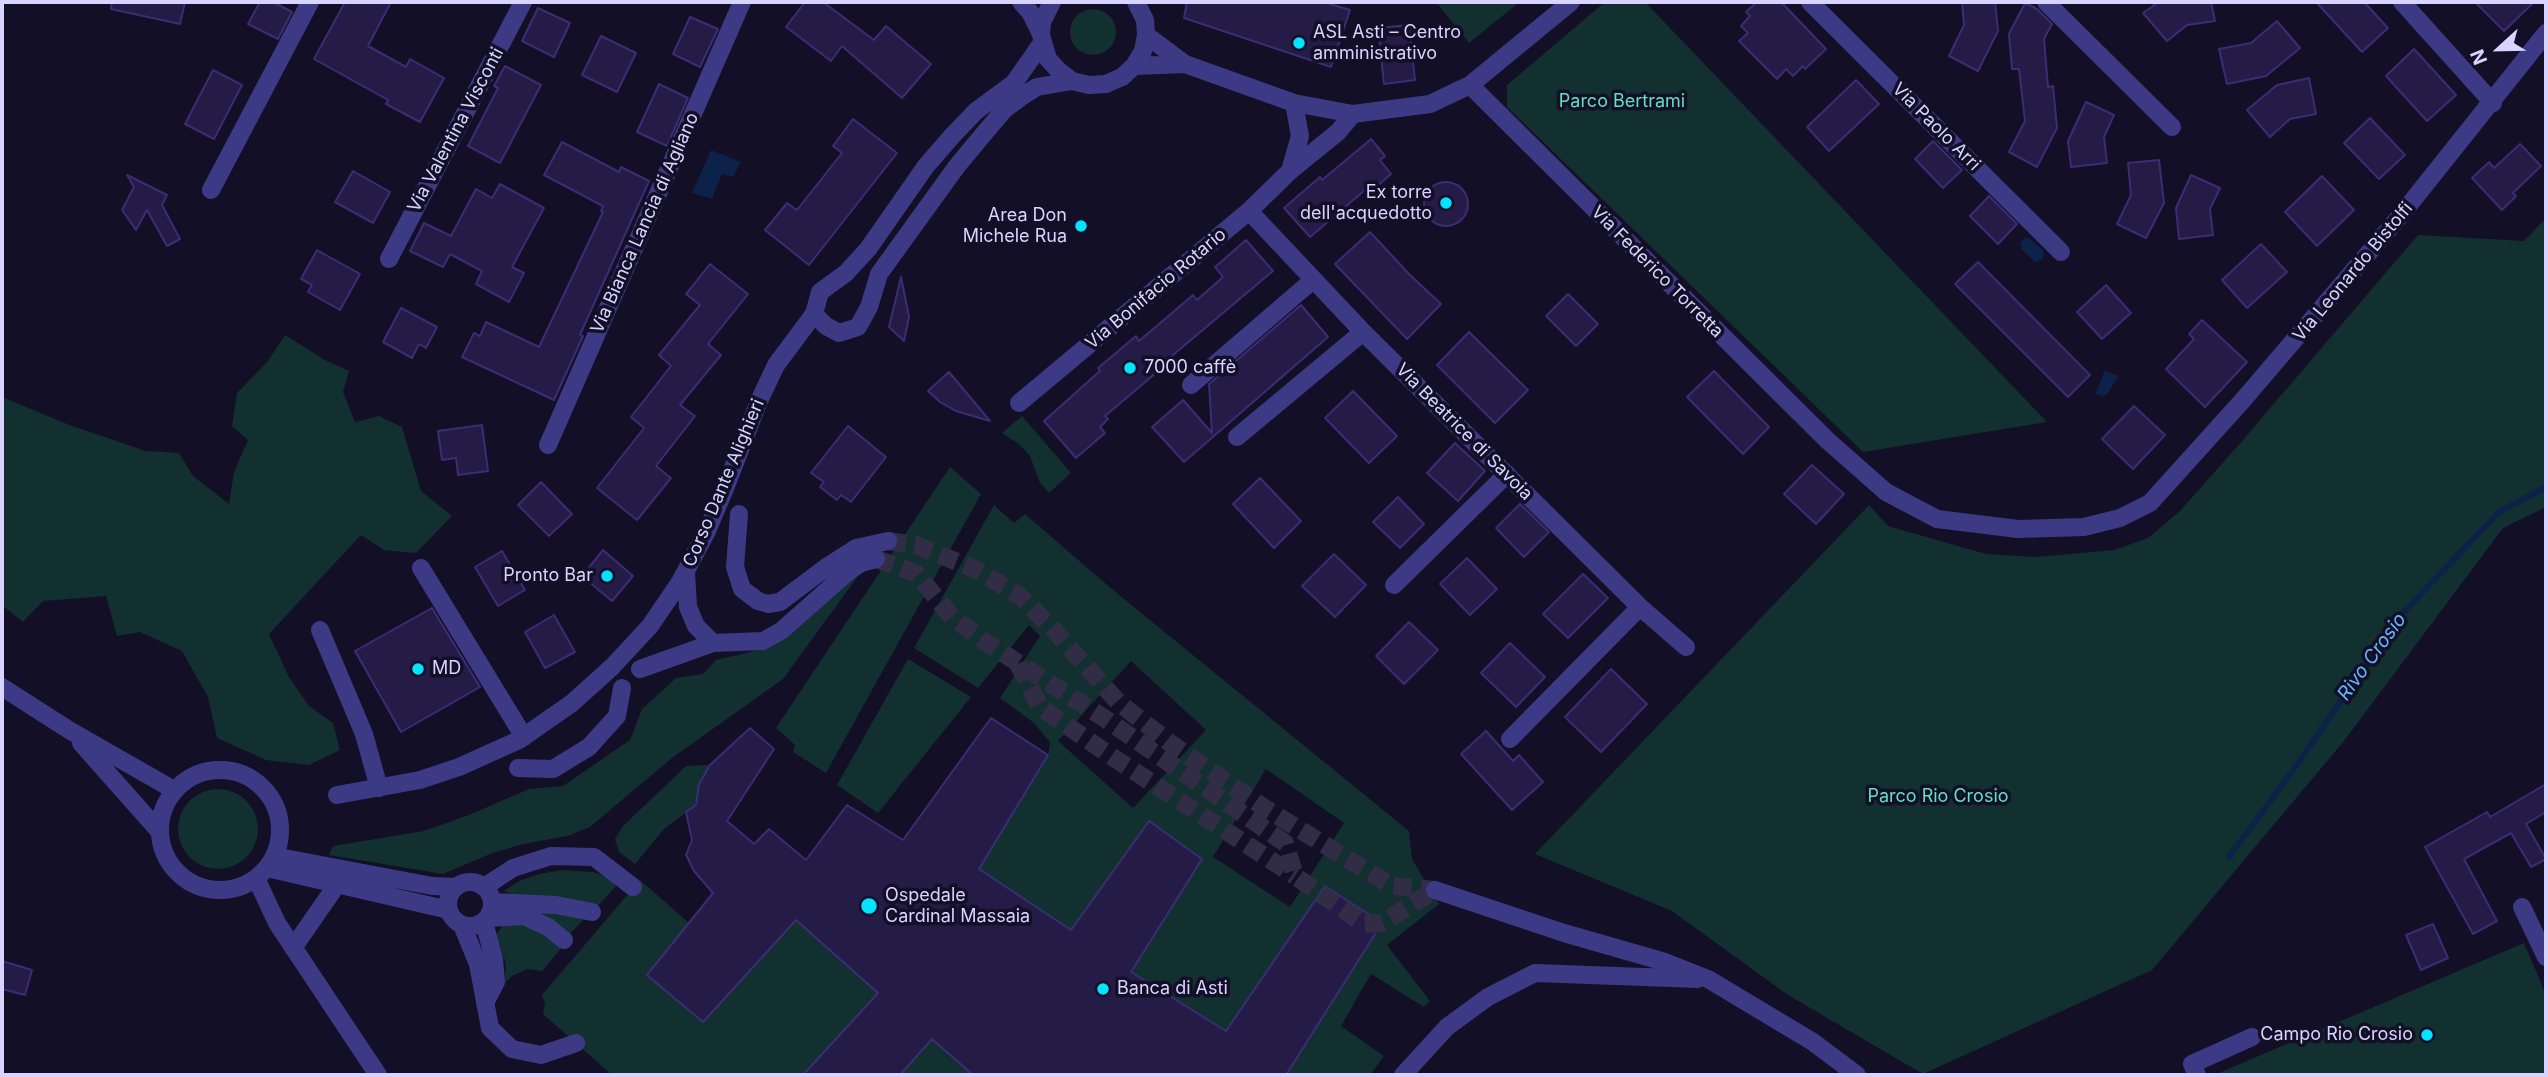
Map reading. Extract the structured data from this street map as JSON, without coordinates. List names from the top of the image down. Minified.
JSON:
{"streets":{"street":["Via Paolo Arri","Via Valentina Visconti","Via Bianca Lancia di Agliano","Via Federico Torretta","Via Leonardo Bistolfi","Via Bonifacio Rotario","Via Beatrice di Savoia","Corso Dante Alighieri"]},"crossings":[["Via Federico Torretta","Via Leonardo Bistolfi"],["Via Bonifacio Rotario","Via Beatrice di Savoia"]],"water":["Rivo Crosio"],"parks":["Parco Bertrami","Parco Rio Crosio"],"places":["ASL Asti – Centro amministrativo","Ex torre dell'acquedotto","Area Don Michele Rua","7000 caffè","Pronto Bar","MD","Ospedale Cardinal Massaia","Banca di Asti","Campo Rio Crosio"],"north":"left"}
